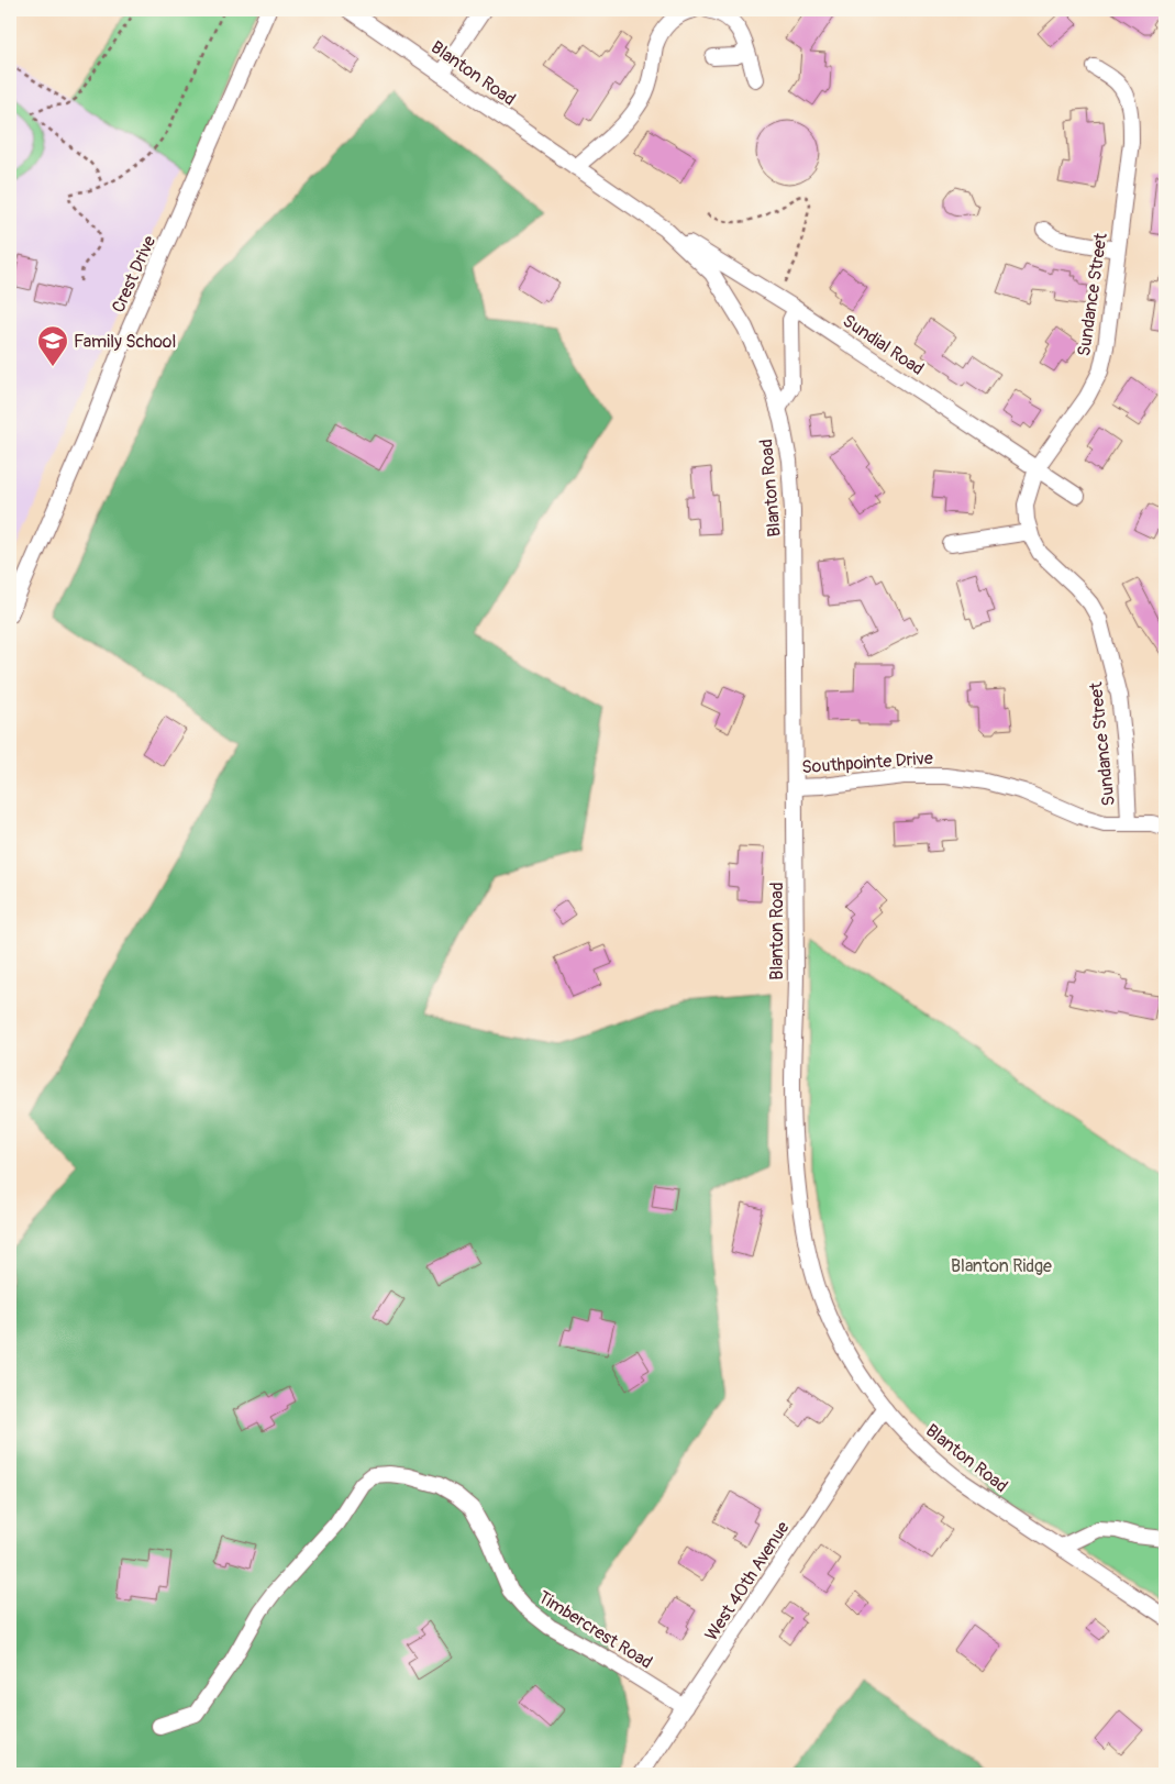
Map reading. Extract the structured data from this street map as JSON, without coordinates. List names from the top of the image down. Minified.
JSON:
{"streets":{"street":["Blanton Road","Crest Drive","Sundance Street","Sundial Road","Southpointe Drive","West 40th Avenue","Timbercrest Road"]},"crossings":[["Blanton Road","Sundial Road"],["Blanton Road","Southpointe Drive"],["Blanton Road","West 40th Avenue"],["Sundance Street","Sundial Road"],["Sundance Street","Southpointe Drive"],["West 40th Avenue","Timbercrest Road"]],"parks":["Blanton Ridge"],"places":{"school or university":["Family School"]}}
